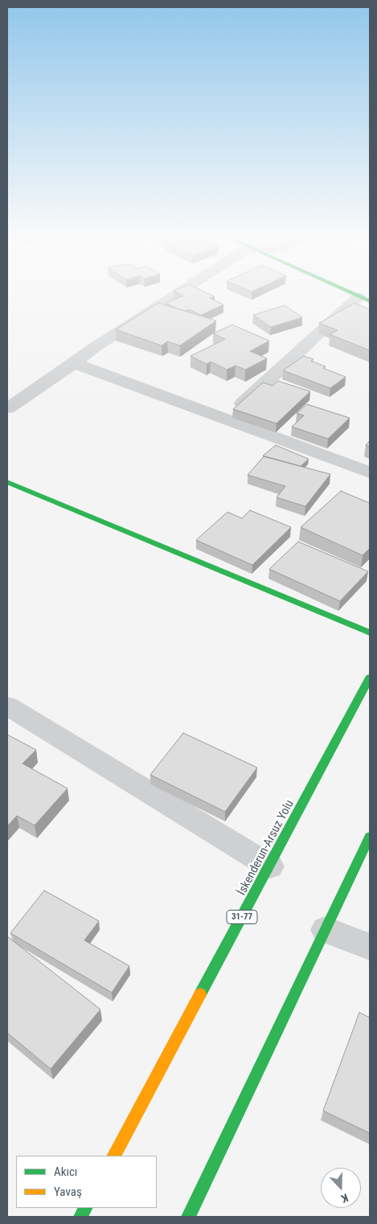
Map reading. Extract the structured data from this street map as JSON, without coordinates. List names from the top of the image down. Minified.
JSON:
{"streets":{"main road":["İskenderun-Arsuz Yolu","31-77"]},"legend":["Akıcı","Yavaş"],"north":"bottom"}
